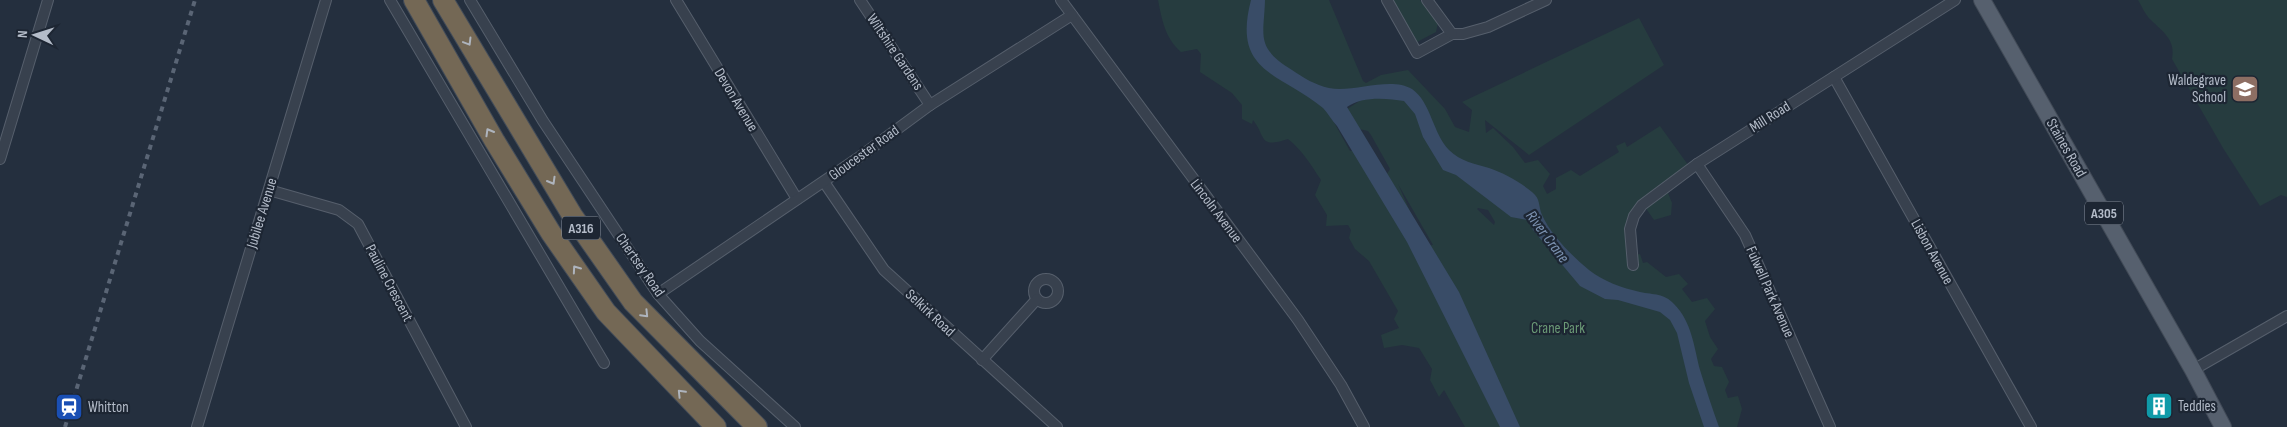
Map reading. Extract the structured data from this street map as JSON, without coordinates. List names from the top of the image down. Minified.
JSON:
{"streets":{"highway":["A316","Chertsey Road"],"main road":["Staines Road","A305"],"street":["Wiltshire Gardens","Devon Avenue","Mill Road","Gloucester Road","Lincoln Avenue","Jubilee Avenue","Lisbon Avenue","Pauline Crescent","Fulwell Park Avenue","Selkirk Road"]},"crossings":[["Wiltshire Gardens","Gloucester Road"],["Devon Avenue","Gloucester Road"],["Mill Road","Lisbon Avenue"],["Mill Road","Fulwell Park Avenue"],["Gloucester Road","Lincoln Avenue"],["Gloucester Road","Chertsey Road"],["Gloucester Road","Selkirk Road"],["Jubilee Avenue","Pauline Crescent"]],"water":["River Crane"],"parks":["Crane Park"],"places":{"school or university":["Waldegrave School"],"building":["Teddies"],"station":["Whitton"]},"north":"left"}
